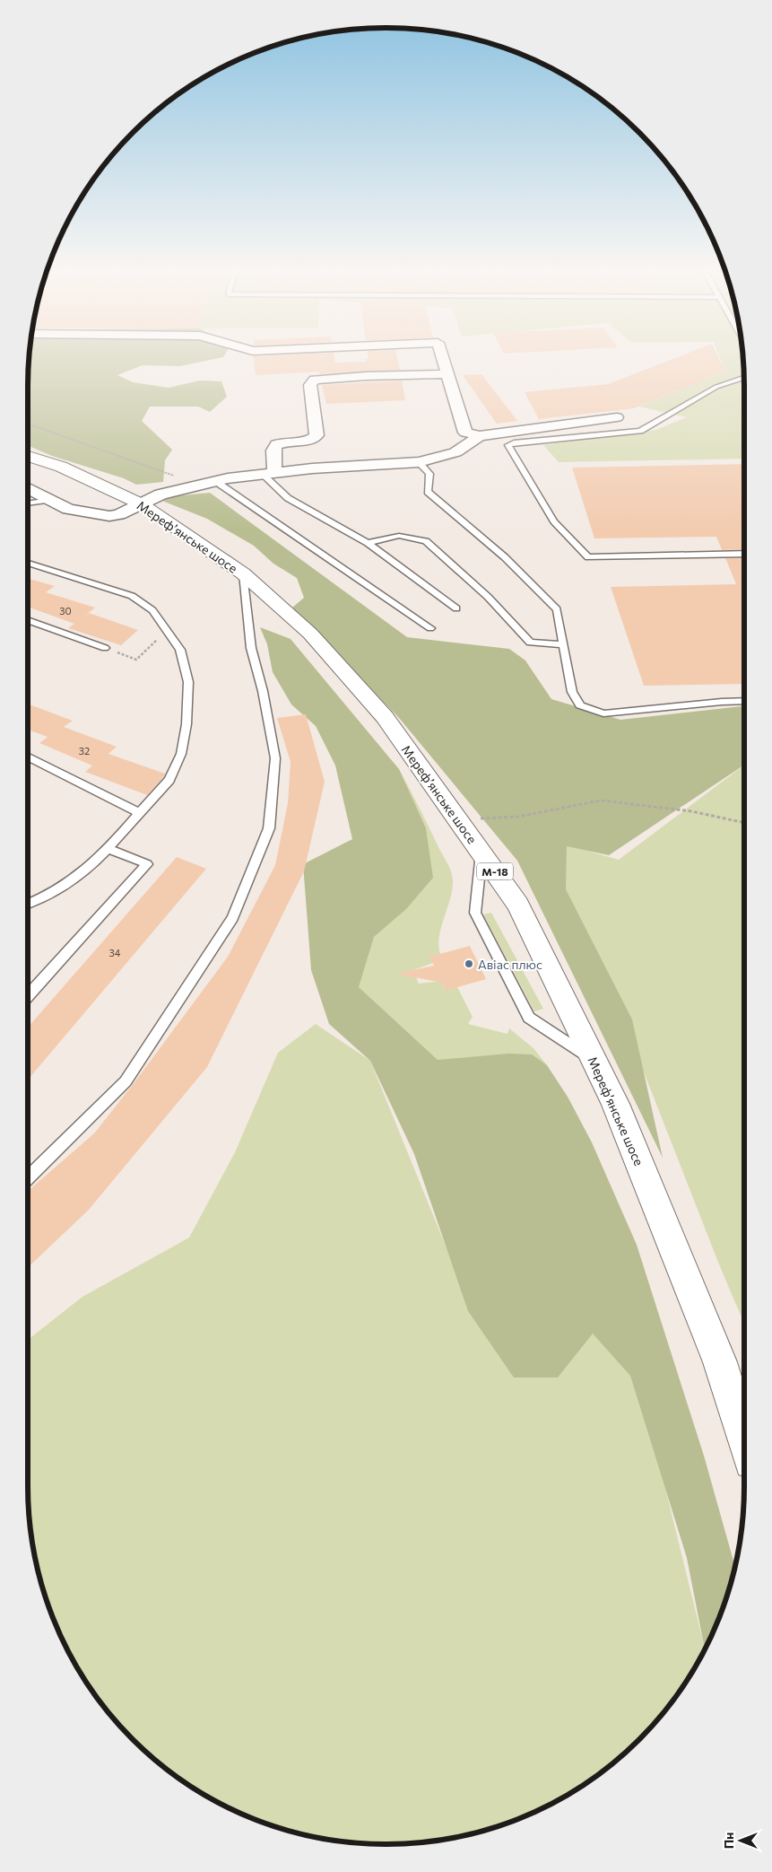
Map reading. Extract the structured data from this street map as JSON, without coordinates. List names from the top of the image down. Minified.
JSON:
{"streets":{"highway":["Мереф’янське шосе","М-18"]},"places":["Авіас плюс"],"house_numbers":["30","32","34"],"north":"left"}
